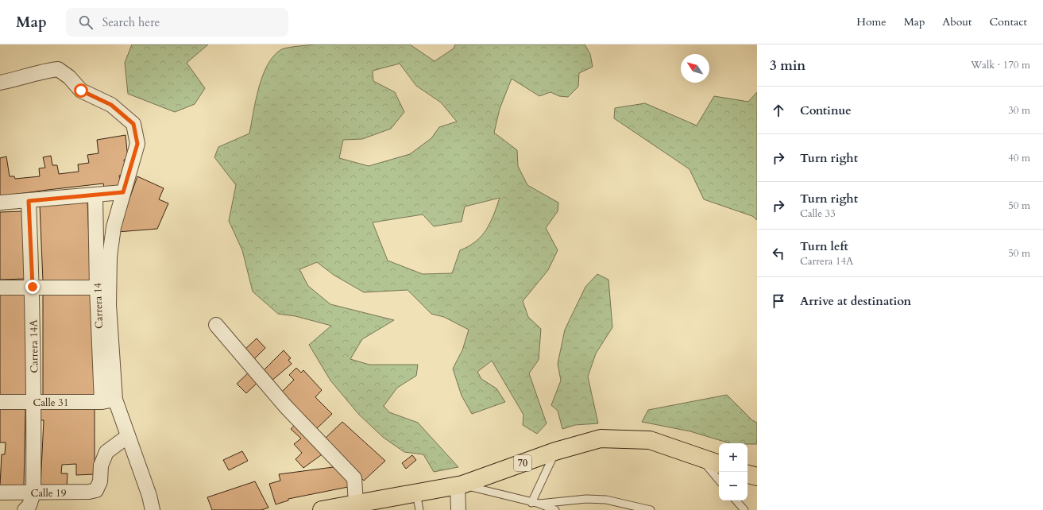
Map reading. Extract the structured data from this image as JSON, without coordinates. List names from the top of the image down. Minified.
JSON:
{"streets":{"main road":["70"],"street":["Carrera 14","Carrera 14A","Calle 31","Calle 19"]},"crossings":[["Carrera 14","Calle 31"],["Carrera 14A","Calle 31"],["Carrera 14A","Calle 19"]],"north":"top left","page":{"header":"Map","search":"Search here","nav":["Home","Map","About","Contact"],"heading":["3 min","Walk · 170 m"],"list":[["Continue","30 m"],["Turn right","40 m"],["Turn right","Calle 33","50 m"],["Turn left","Carrera 14A","50 m"],"Arrive at destination"],"map_buttons":["+","−"]}}
